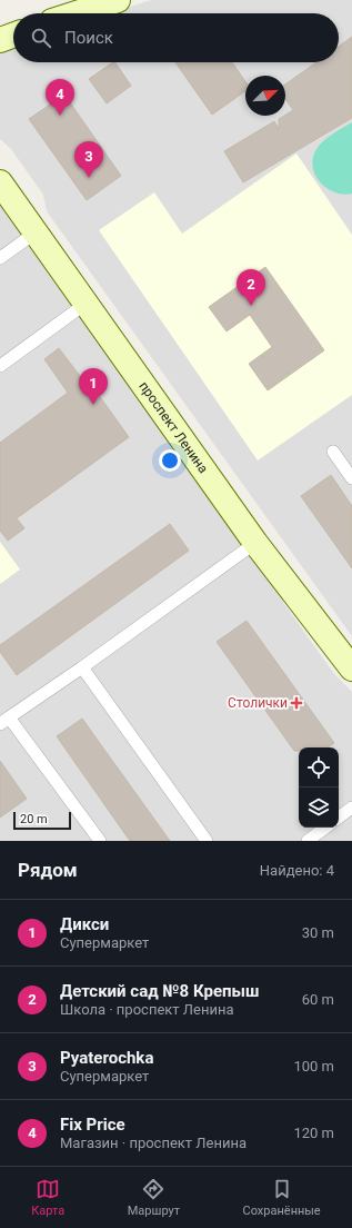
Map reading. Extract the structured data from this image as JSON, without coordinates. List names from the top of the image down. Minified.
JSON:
{"streets":{"street":["проспект Ленина"]},"places":{"health":["Столички"]},"scale_bar":"20 m","north":"top right","page":{"search":"Поиск","pins":["4","3","2","1"],"scale":"20 m","heading":["Рядом","Найдено: 4"],"list":[{"mark":"1","name":"Дикси","note":"Супермаркет","value":"30 m"},{"mark":"2","name":"Детский сад №8 Крепыш","note":"Школа · проспект Ленина","value":"60 m"},{"mark":"3","name":"Pyaterochka","note":"Супермаркет","value":"100 m"},{"mark":"4","name":"Fix Price","note":"Магазин · проспект Ленина","value":"120 m"}],"nav":["Карта","Маршрут","Сохранённые"]}}
